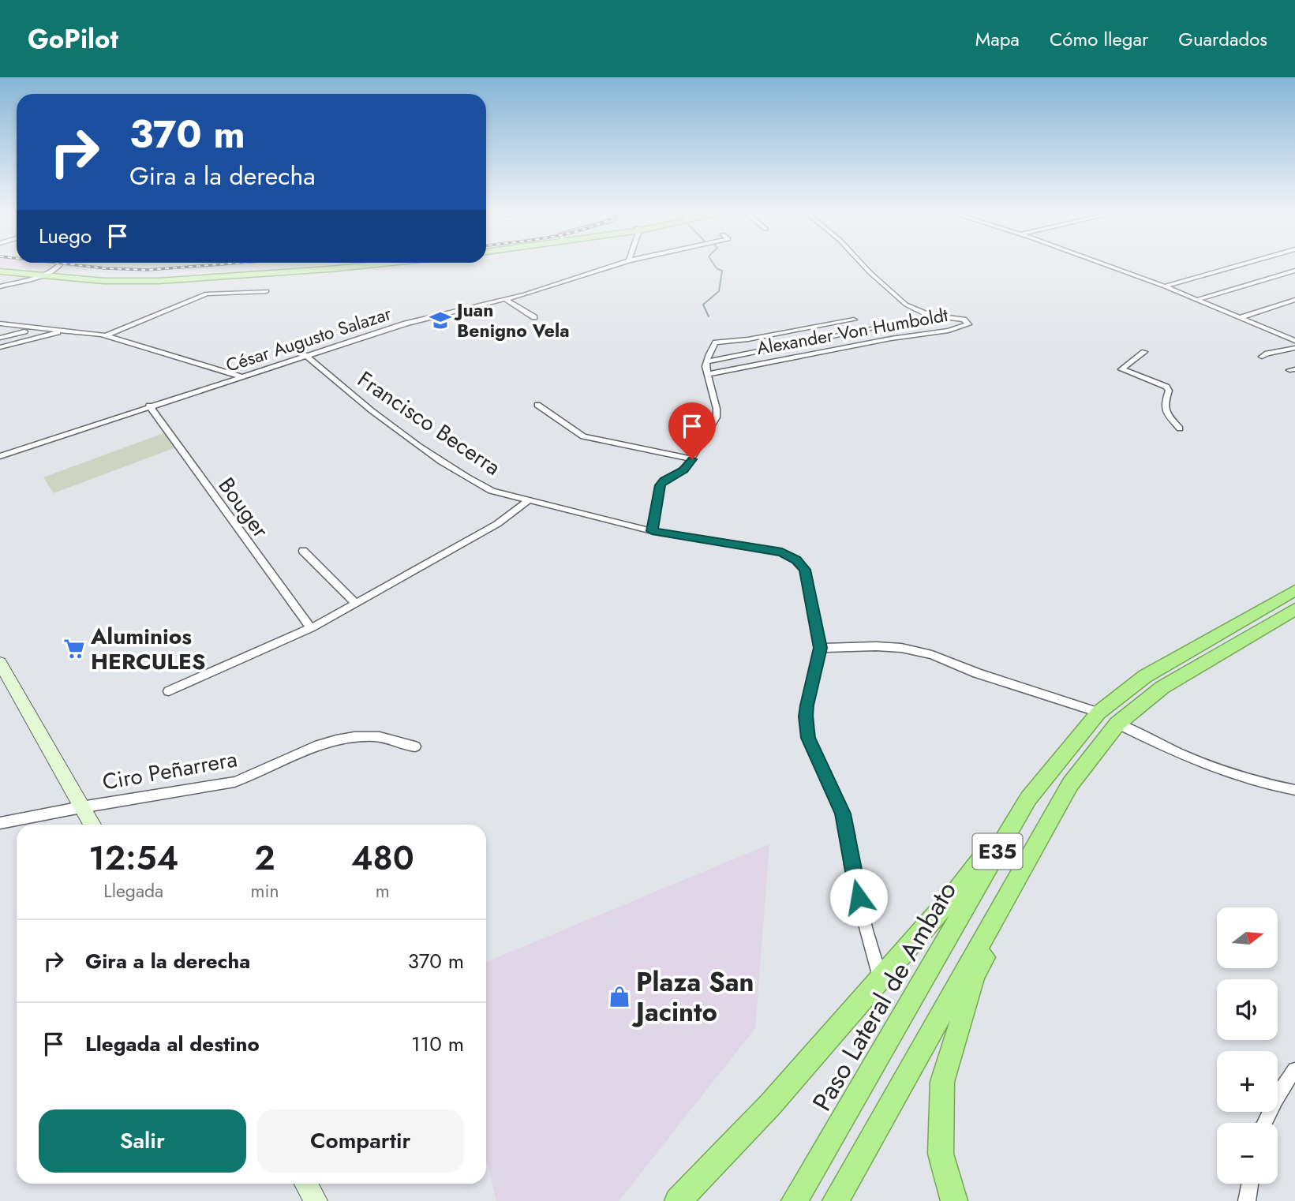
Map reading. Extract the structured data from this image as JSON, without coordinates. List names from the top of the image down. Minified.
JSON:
{"streets":{"highway":["E35","Paso Lateral de Ambato"],"street":["Alexander Von Humboldt","César Augusto Salazar","Francisco Becerra","Bouger","Ciro Peñarrera"]},"crossings":[["César Augusto Salazar","Francisco Becerra"],["César Augusto Salazar","Bouger"]],"places":{"school or university":["Juan Benigno Vela"],"supermarket":["Aluminios HERCULES"],"shop":["Plaza San Jacinto"]},"north":"right","page":{"header":"GoPilot","nav":["Mapa","Cómo llegar","Guardados"],"turn":["370 m","Gira a la derecha"],"then":"Luego","eta":["12:54","Llegada","2","min","480","m"],"map_buttons":["+","−"],"list":[{"name":"Gira a la derecha","value":"370 m"},{"name":"Llegada al destino","value":"110 m"}],"buttons":["Salir","Compartir"]}}
